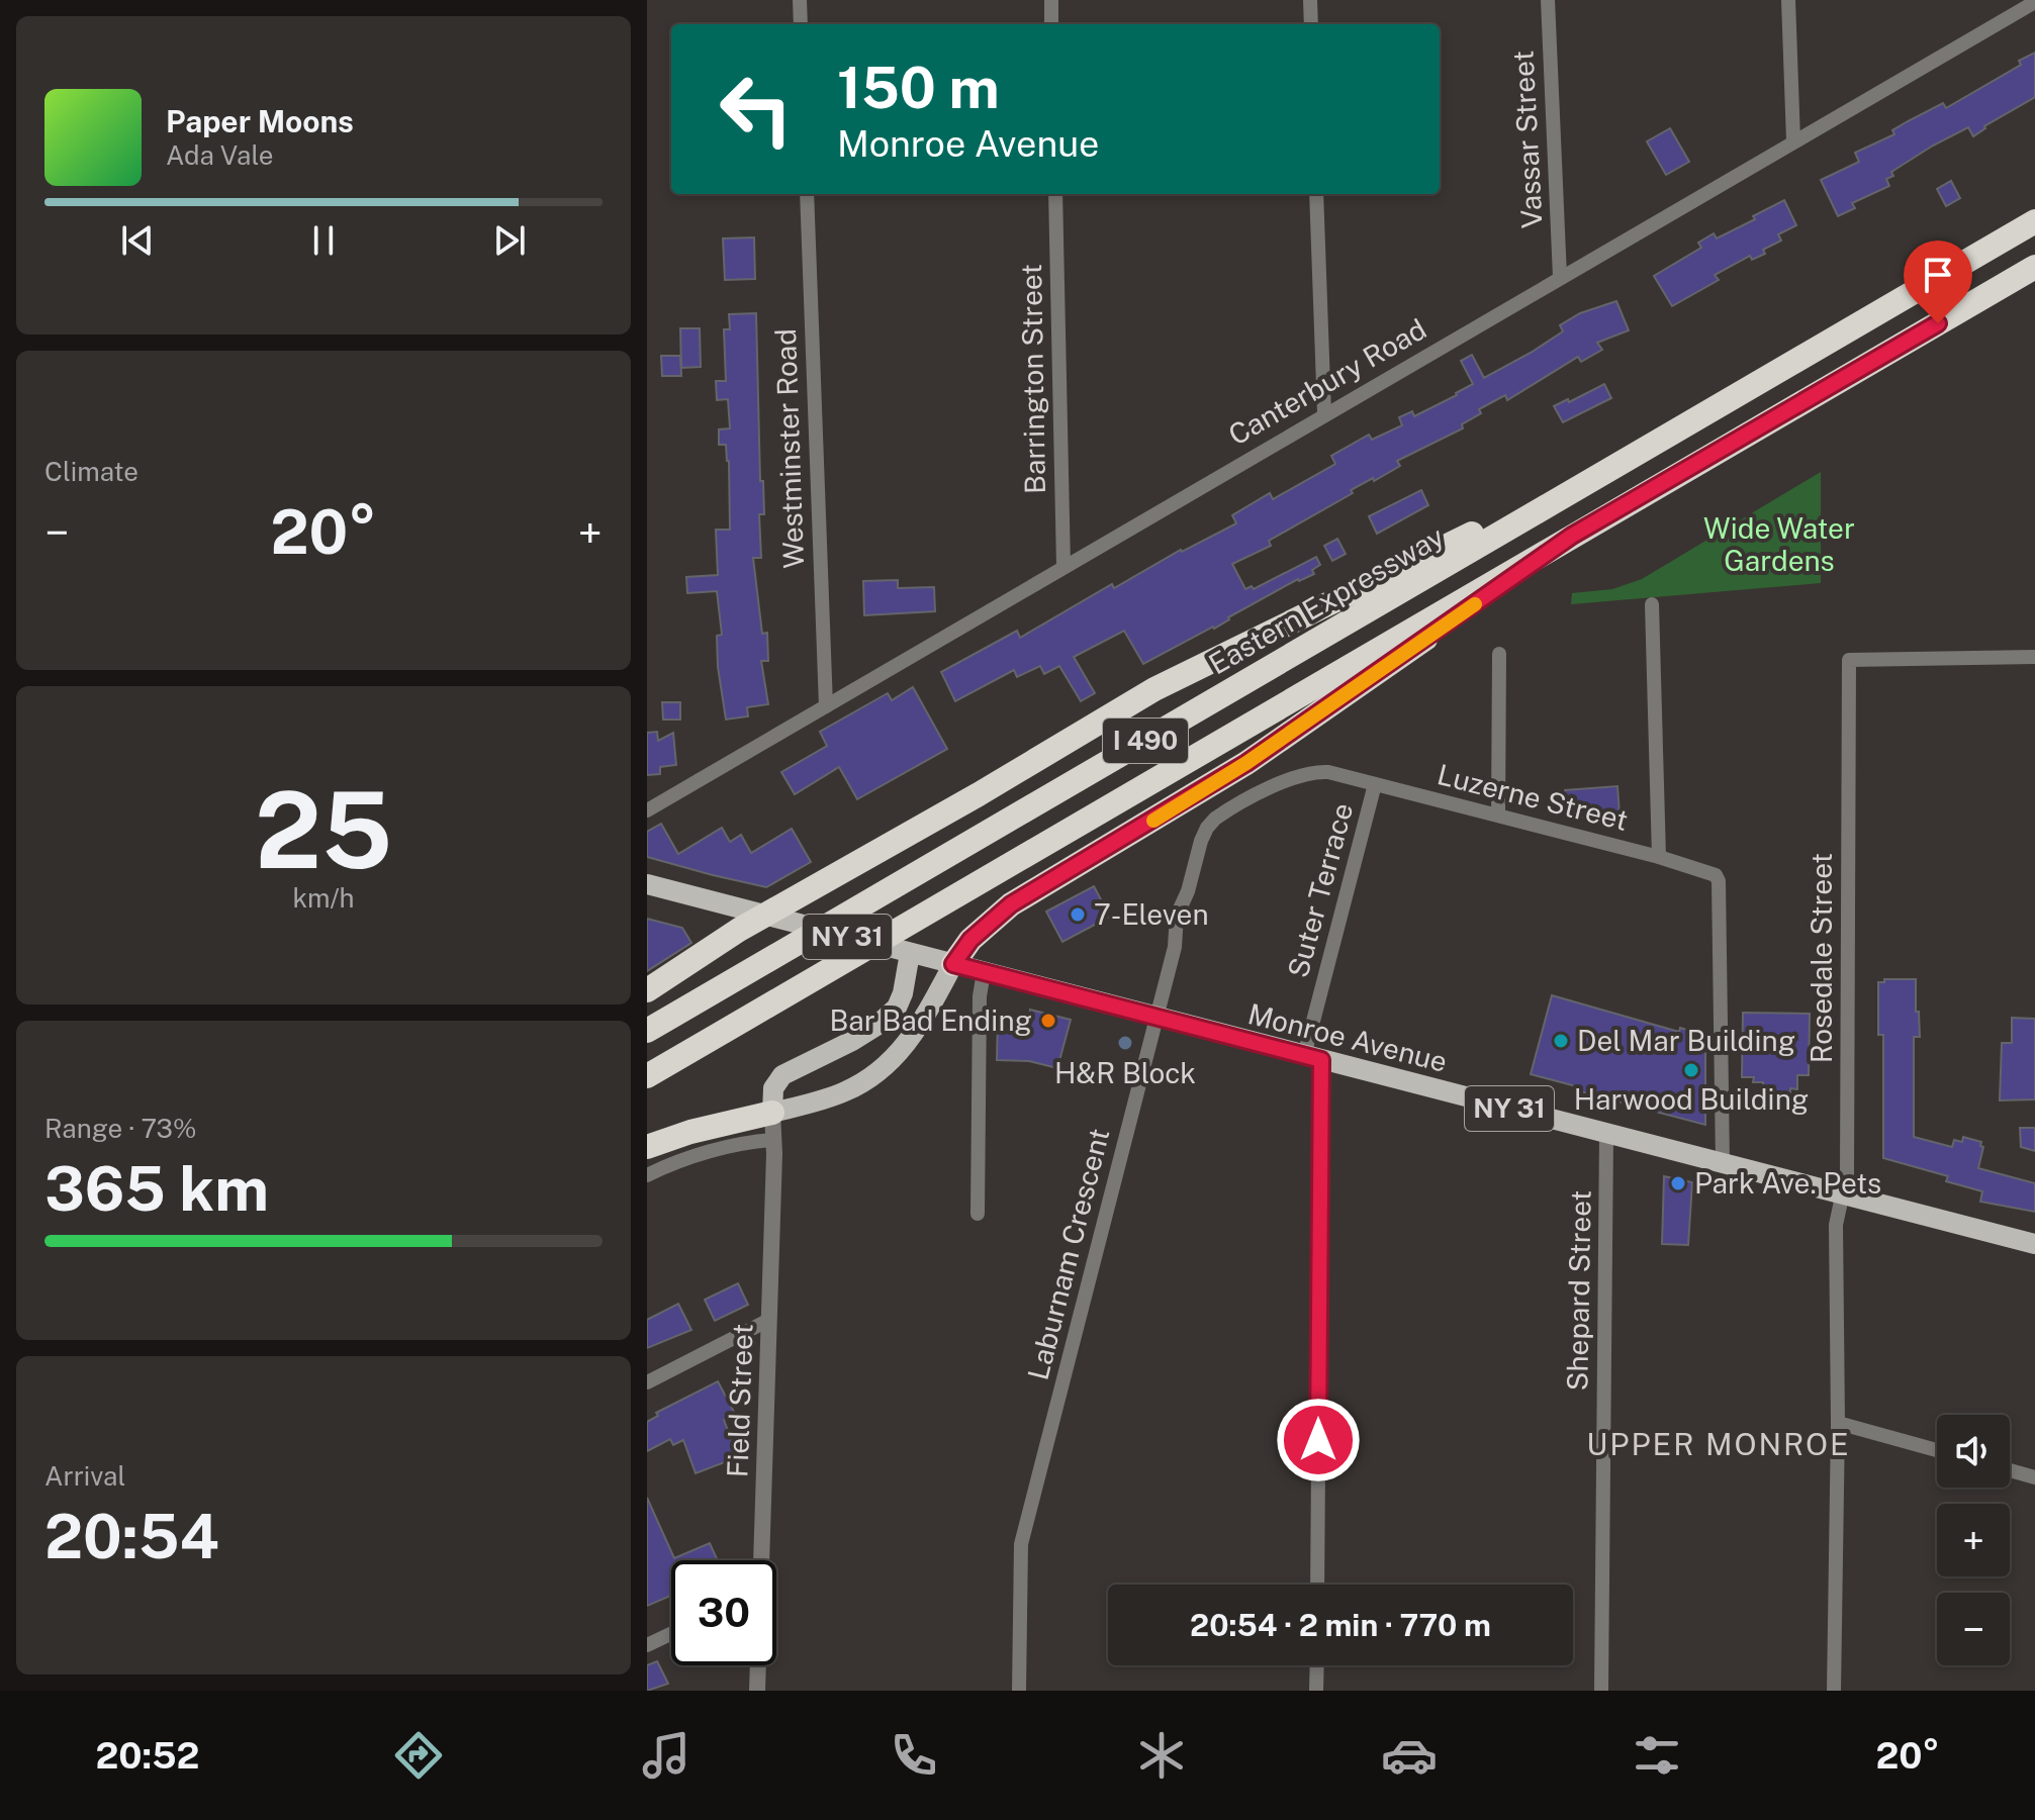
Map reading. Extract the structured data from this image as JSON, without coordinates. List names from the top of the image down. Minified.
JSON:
{"streets":{"highway":["Eastern Expressway","I 490"],"main road":["NY 31","Monroe Avenue"],"street":["Vassar Street","Barrington Street","Canterbury Road","Westminster Road","Luzerne Street","Suter Terrace","Rosedale Street","Laburnam Crescent","Shepard Street","Field Street"]},"crossings":[["Vassar Street","Canterbury Road"],["Barrington Street","Canterbury Road"],["Canterbury Road","Westminster Road"],["Luzerne Street","Suter Terrace"],["Luzerne Street","Monroe Avenue"],["Luzerne Street","Laburnam Crescent"],["Suter Terrace","Monroe Avenue"],["Rosedale Street","Monroe Avenue"],["Monroe Avenue","Laburnam Crescent"],["Monroe Avenue","Shepard Street"]],"districts":["UPPER MONROE"],"parks":["Wide Water Gardens"],"places":["7-Eleven","Bar Bad Ending","Del Mar Building","H&R Block","Harwood Building","Park Ave. Pets"],"page":{"turn":["150 m","Monroe Avenue"],"song":["Paper Moons","Ada Vale"],"tile":["Climate",["25","km/h"],["Range · 73%","365 km"],["Arrival","20:54"]],"heat":["−","20°","+"],"map_buttons":["+","−"],"limit":"30","trip":"20:54 · 2 min · 770 m","tabs":["20:52","20°"]}}
